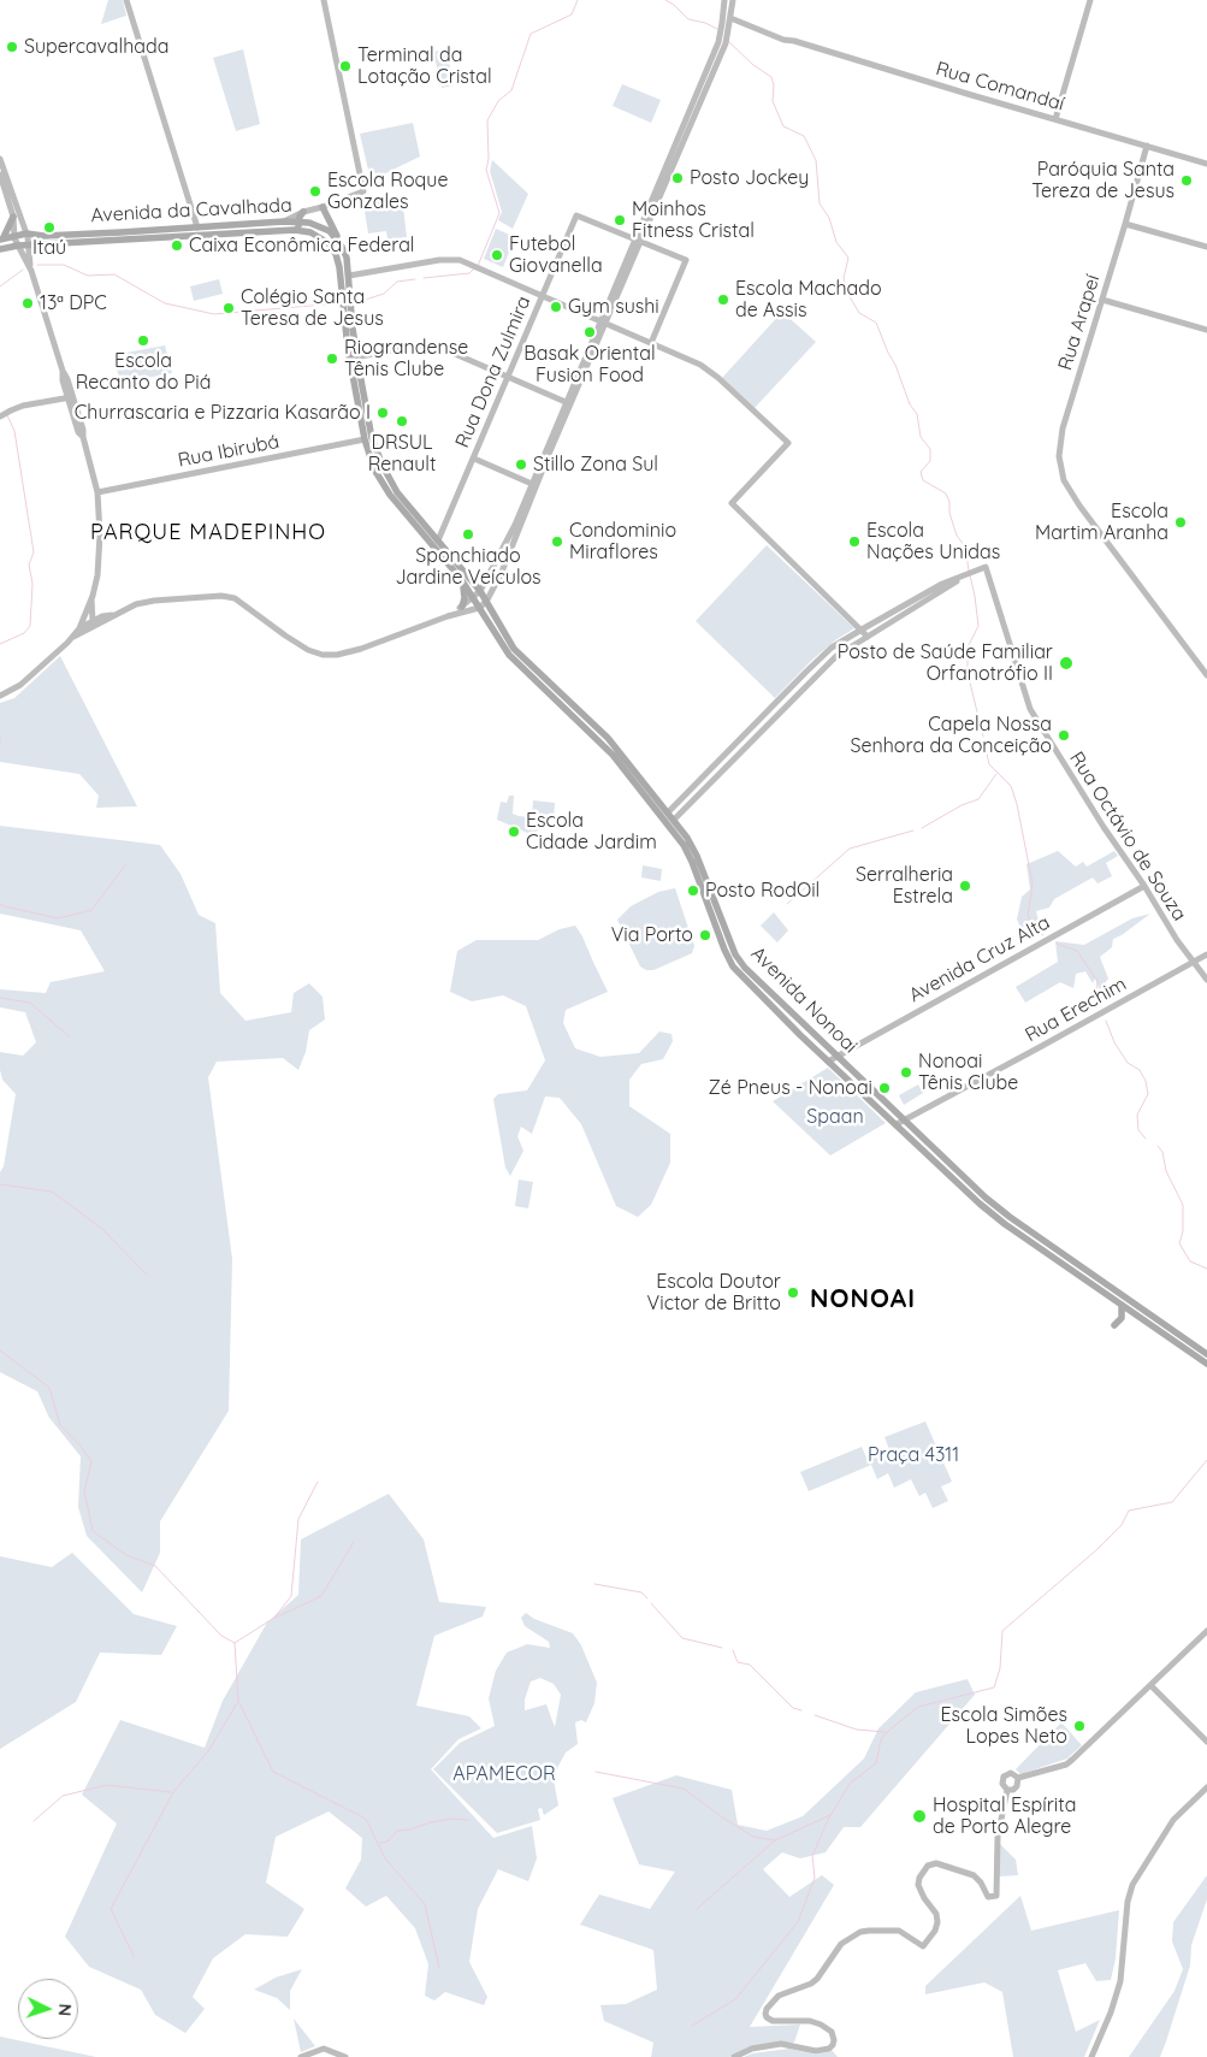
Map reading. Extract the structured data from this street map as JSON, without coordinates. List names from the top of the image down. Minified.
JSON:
{"streets":{"main road":["Avenida da Cavalhada","Avenida Nonoai"],"street":["Rua Comandaí","Rua Arapeí","Rua Dona Zulmira","Rua Ibirubá","Rua Octávio de Souza","Avenida Cruz Alta","Rua Erechim"]},"crossings":[["Rua Comandaí","Rua Arapeí"],["Rua Octávio de Souza","Avenida Cruz Alta"],["Rua Octávio de Souza","Rua Erechim"],["Avenida Cruz Alta","Avenida Nonoai"],["Avenida Nonoai","Rua Erechim"]],"districts":["PARQUE MADEPINHO","NONOAI"],"parks":["Spaan","Praça 4311","APAMECOR"],"places":["Supercavalhada","Terminal da Lotação Cristal","Posto Jockey","Paróquia Santa Tereza de Jesus","Escola Roque Gonzales","Moinhos Fitness Cristal","Itaú","Caixa Econômica Federal","Futebol Giovanella","Escola Machado de Assis","13ª DPC","Gym sushi","Colégio Santa Teresa de Jesus","Basak Oriental Fusion Food","Escola Recanto do Piá","Riograndense Tênis Clube","Churrascaria e Pizzaria Kasarão I","DRSUL Renault","Stillo Zona Sul","Escola Martim Aranha","Sponchiado Jardine Veículos","Condominio Miraflores","Escola Nações Unidas","Posto de Saúde Familiar Orfanotrófio II","Capela Nossa Senhora da Conceição","Escola Cidade Jardim","Serralheria Estrela","Posto RodOil","Via Porto","Nonoai Tênis Clube","Zé Pneus - Nonoai","Escola Doutor Victor de Britto","Escola Simões Lopes Neto","Hospital Espírita de Porto Alegre"],"north":"right"}
